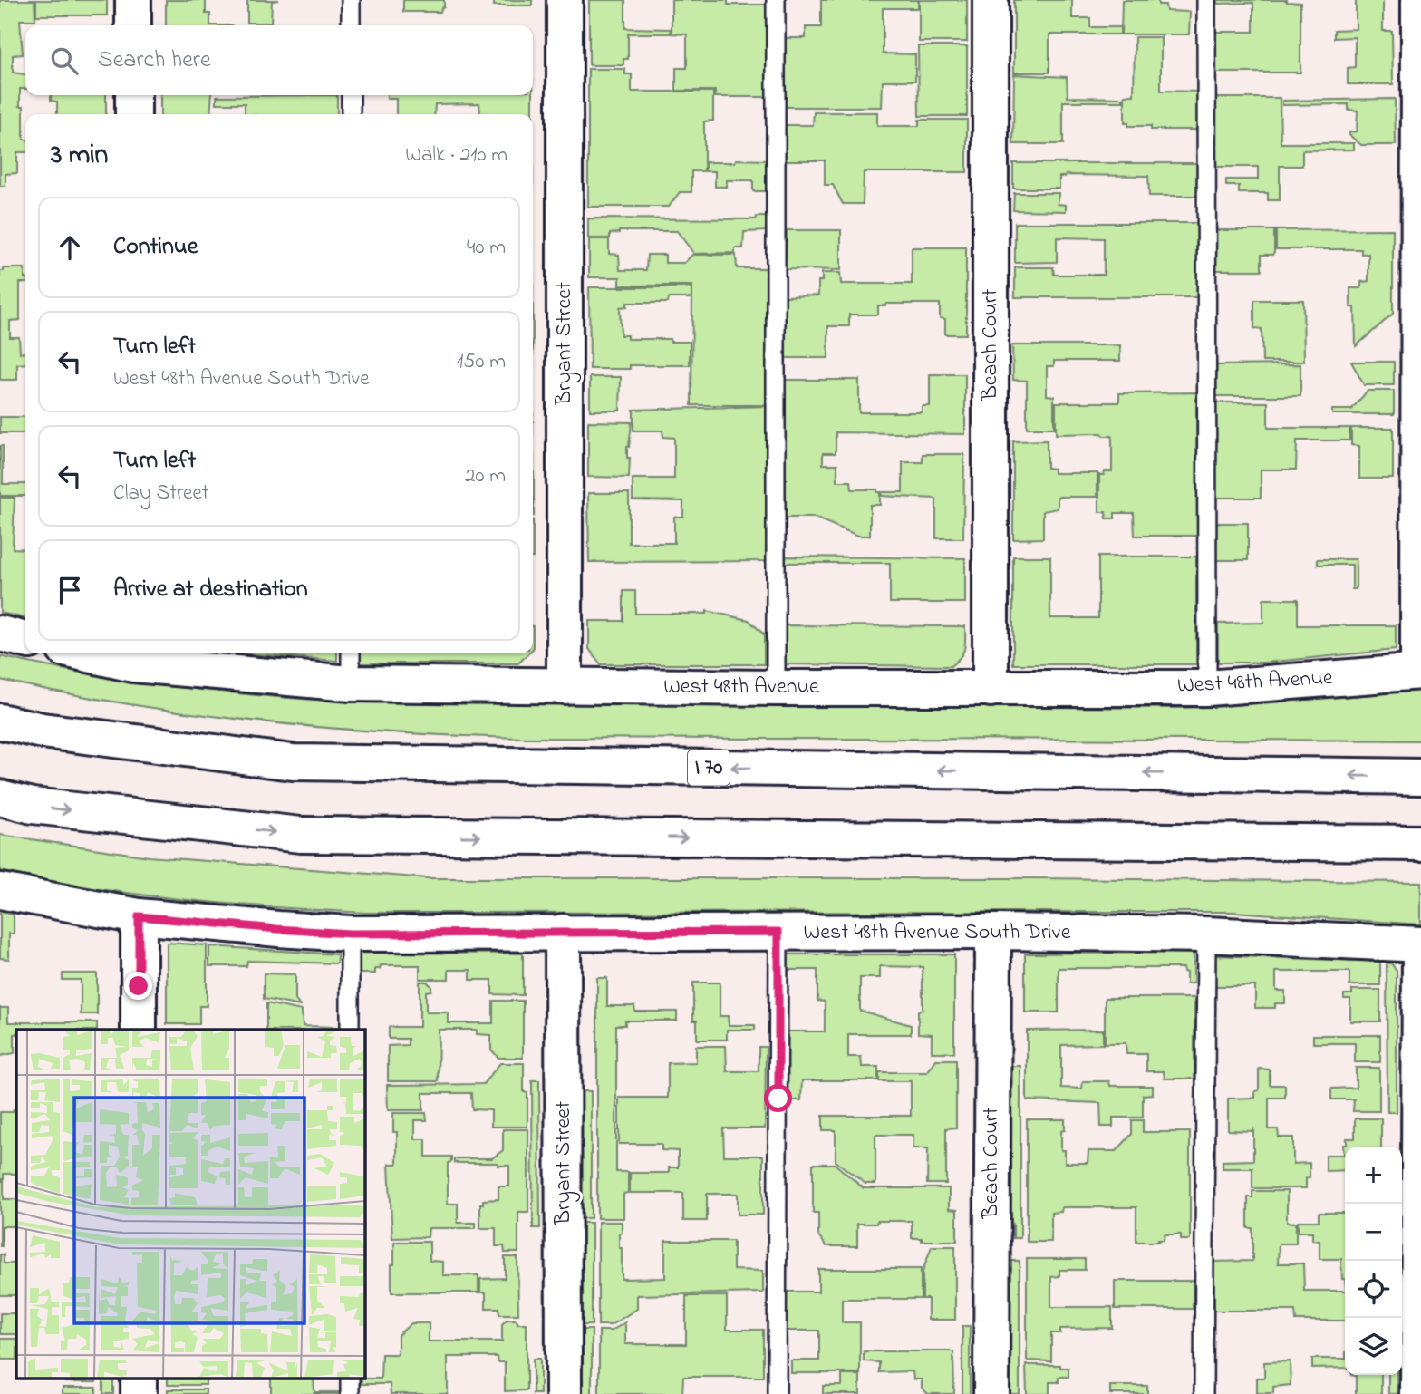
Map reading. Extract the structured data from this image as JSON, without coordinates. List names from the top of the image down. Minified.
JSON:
{"streets":{"main road":["Bryant Street","Beach Court","West 48th Avenue","I 70","West 48th Avenue South Drive"]},"crossings":[["Bryant Street","West 48th Avenue"],["Bryant Street","West 48th Avenue South Drive"],["Beach Court","West 48th Avenue"],["Beach Court","West 48th Avenue South Drive"]],"page":{"search":"Search here","heading":["3 min","Walk · 210 m"],"list":[["Continue","40 m"],["Turn left","West 48th Avenue South Drive","150 m"],["Turn left","Clay Street","20 m"],"Arrive at destination"],"map_buttons":["+","−"]}}
